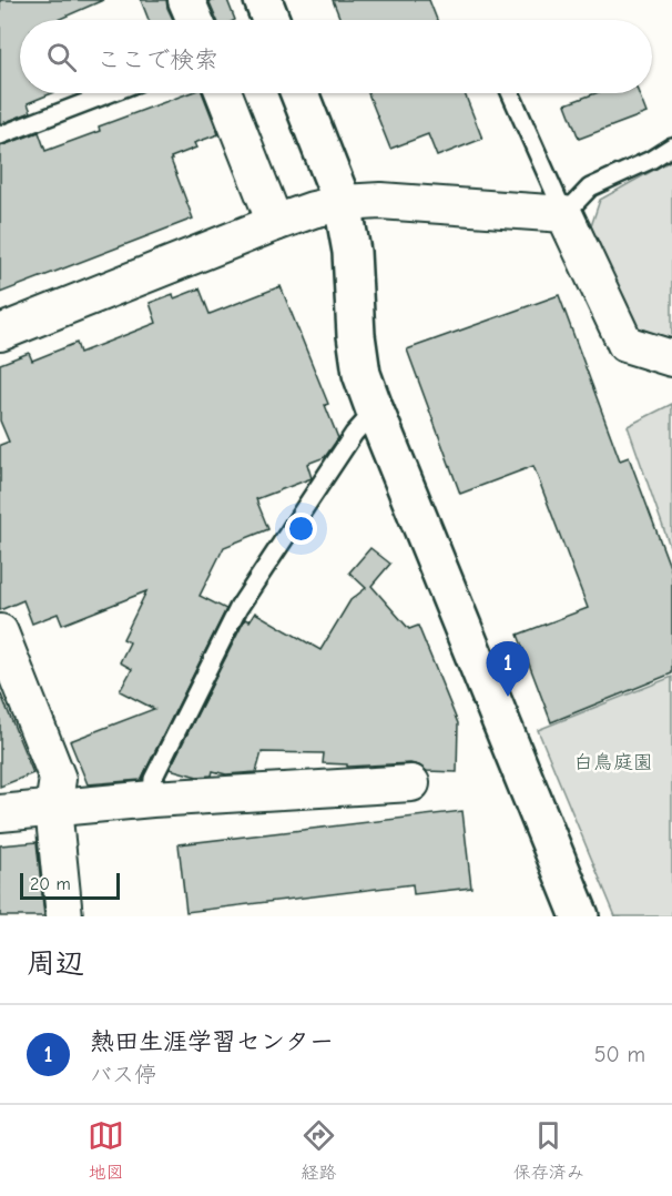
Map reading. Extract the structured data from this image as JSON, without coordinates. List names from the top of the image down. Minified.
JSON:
{"parks":["白鳥庭園"],"scale_bar":"20 m","page":{"search":"ここで検索","pins":"1","scale":"20 m","heading":"周辺","list":[{"mark":"1","name":"熱田生涯学習センター","note":"バス停","value":"50 m"}],"nav":["地図","経路","保存済み"]}}
